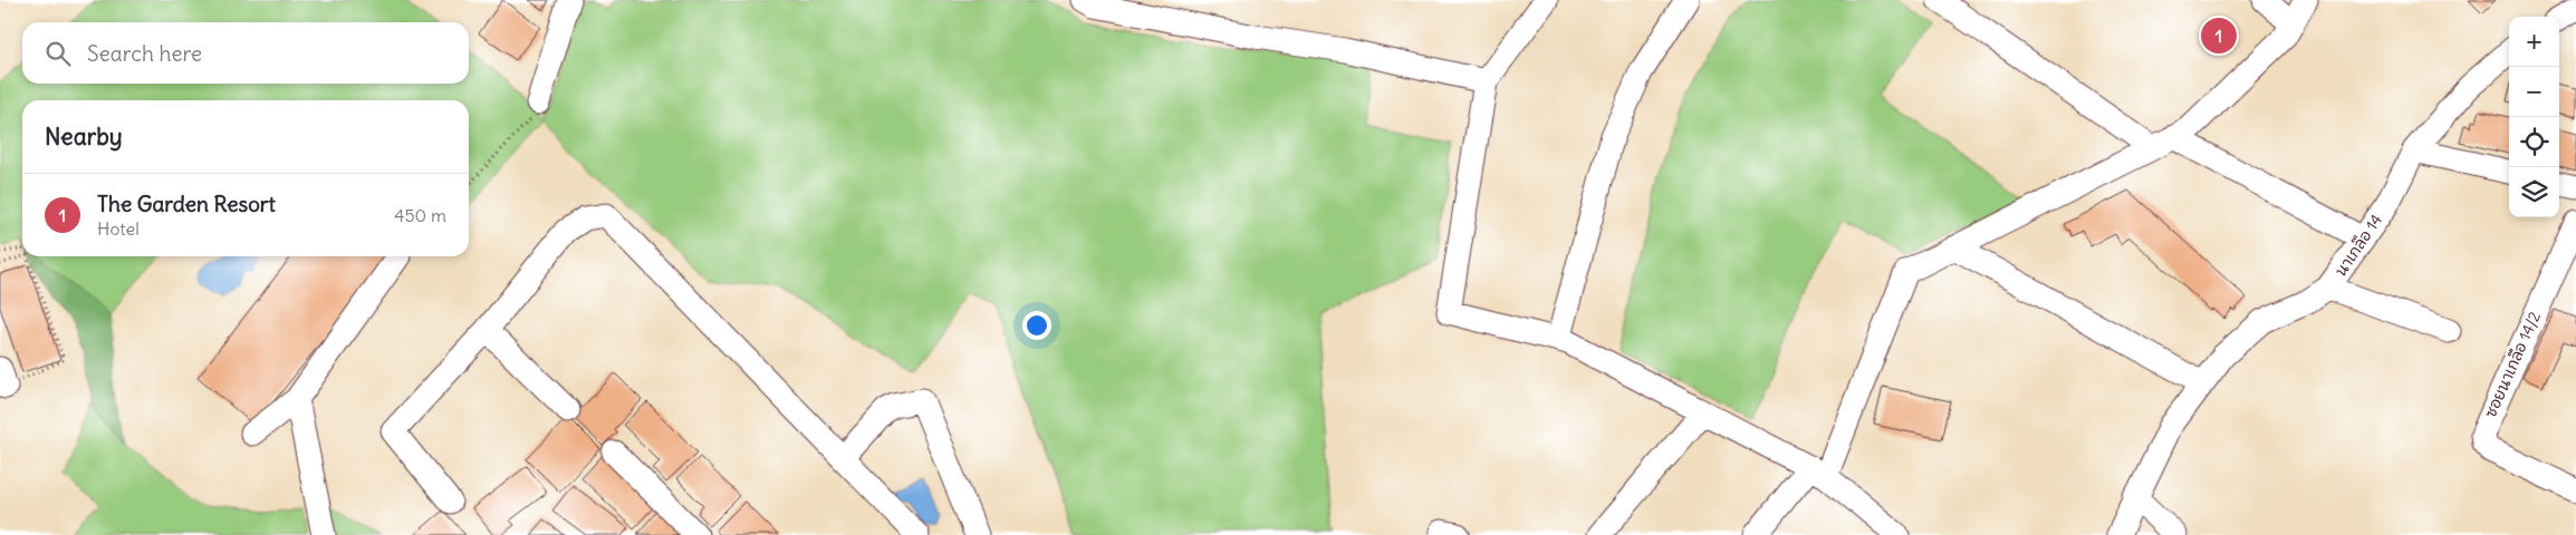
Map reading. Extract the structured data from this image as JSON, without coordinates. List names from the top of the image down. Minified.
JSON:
{"streets":{"street":["นาเกลือ 14","ซอยนาเกลือ 14/2"]},"page":{"pins":"1","map_buttons":["+","−"],"search":"Search here","heading":"Nearby","list":[{"mark":"1","name":"The Garden Resort","note":"Hotel","value":"450 m"}]}}
